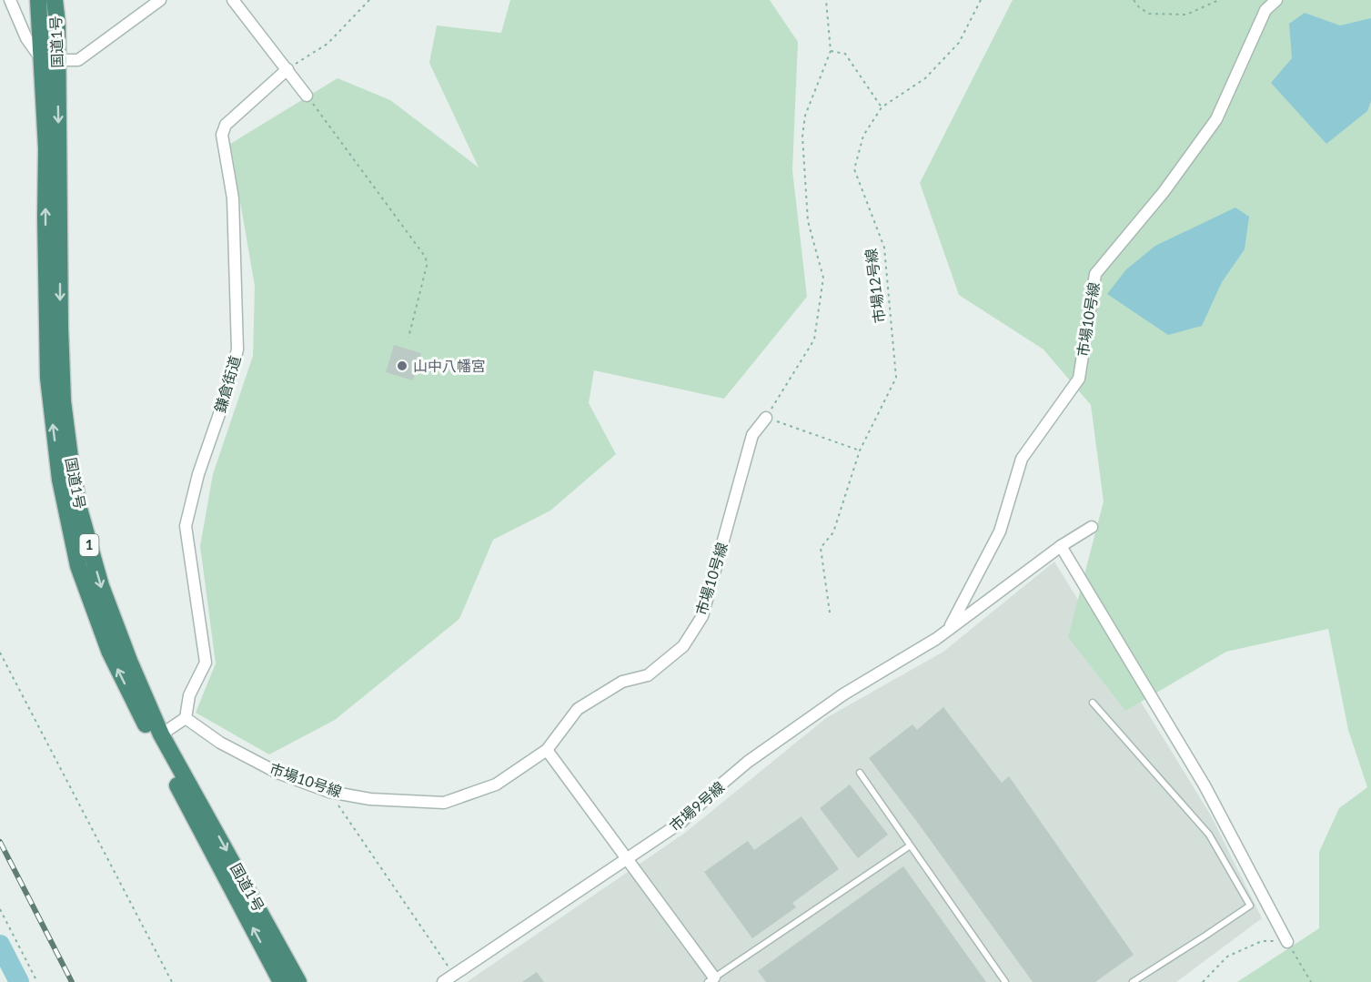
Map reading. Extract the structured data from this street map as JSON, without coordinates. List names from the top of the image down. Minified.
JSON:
{"streets":{"highway":["国道1号","1"],"street":["市場10号線","鎌倉街道","市場9号線"],"path":["市場12号線"]},"crossings":[["市場10号線","鎌倉街道"],["市場10号線","市場9号線"]],"places":["山中八幡宮"]}
